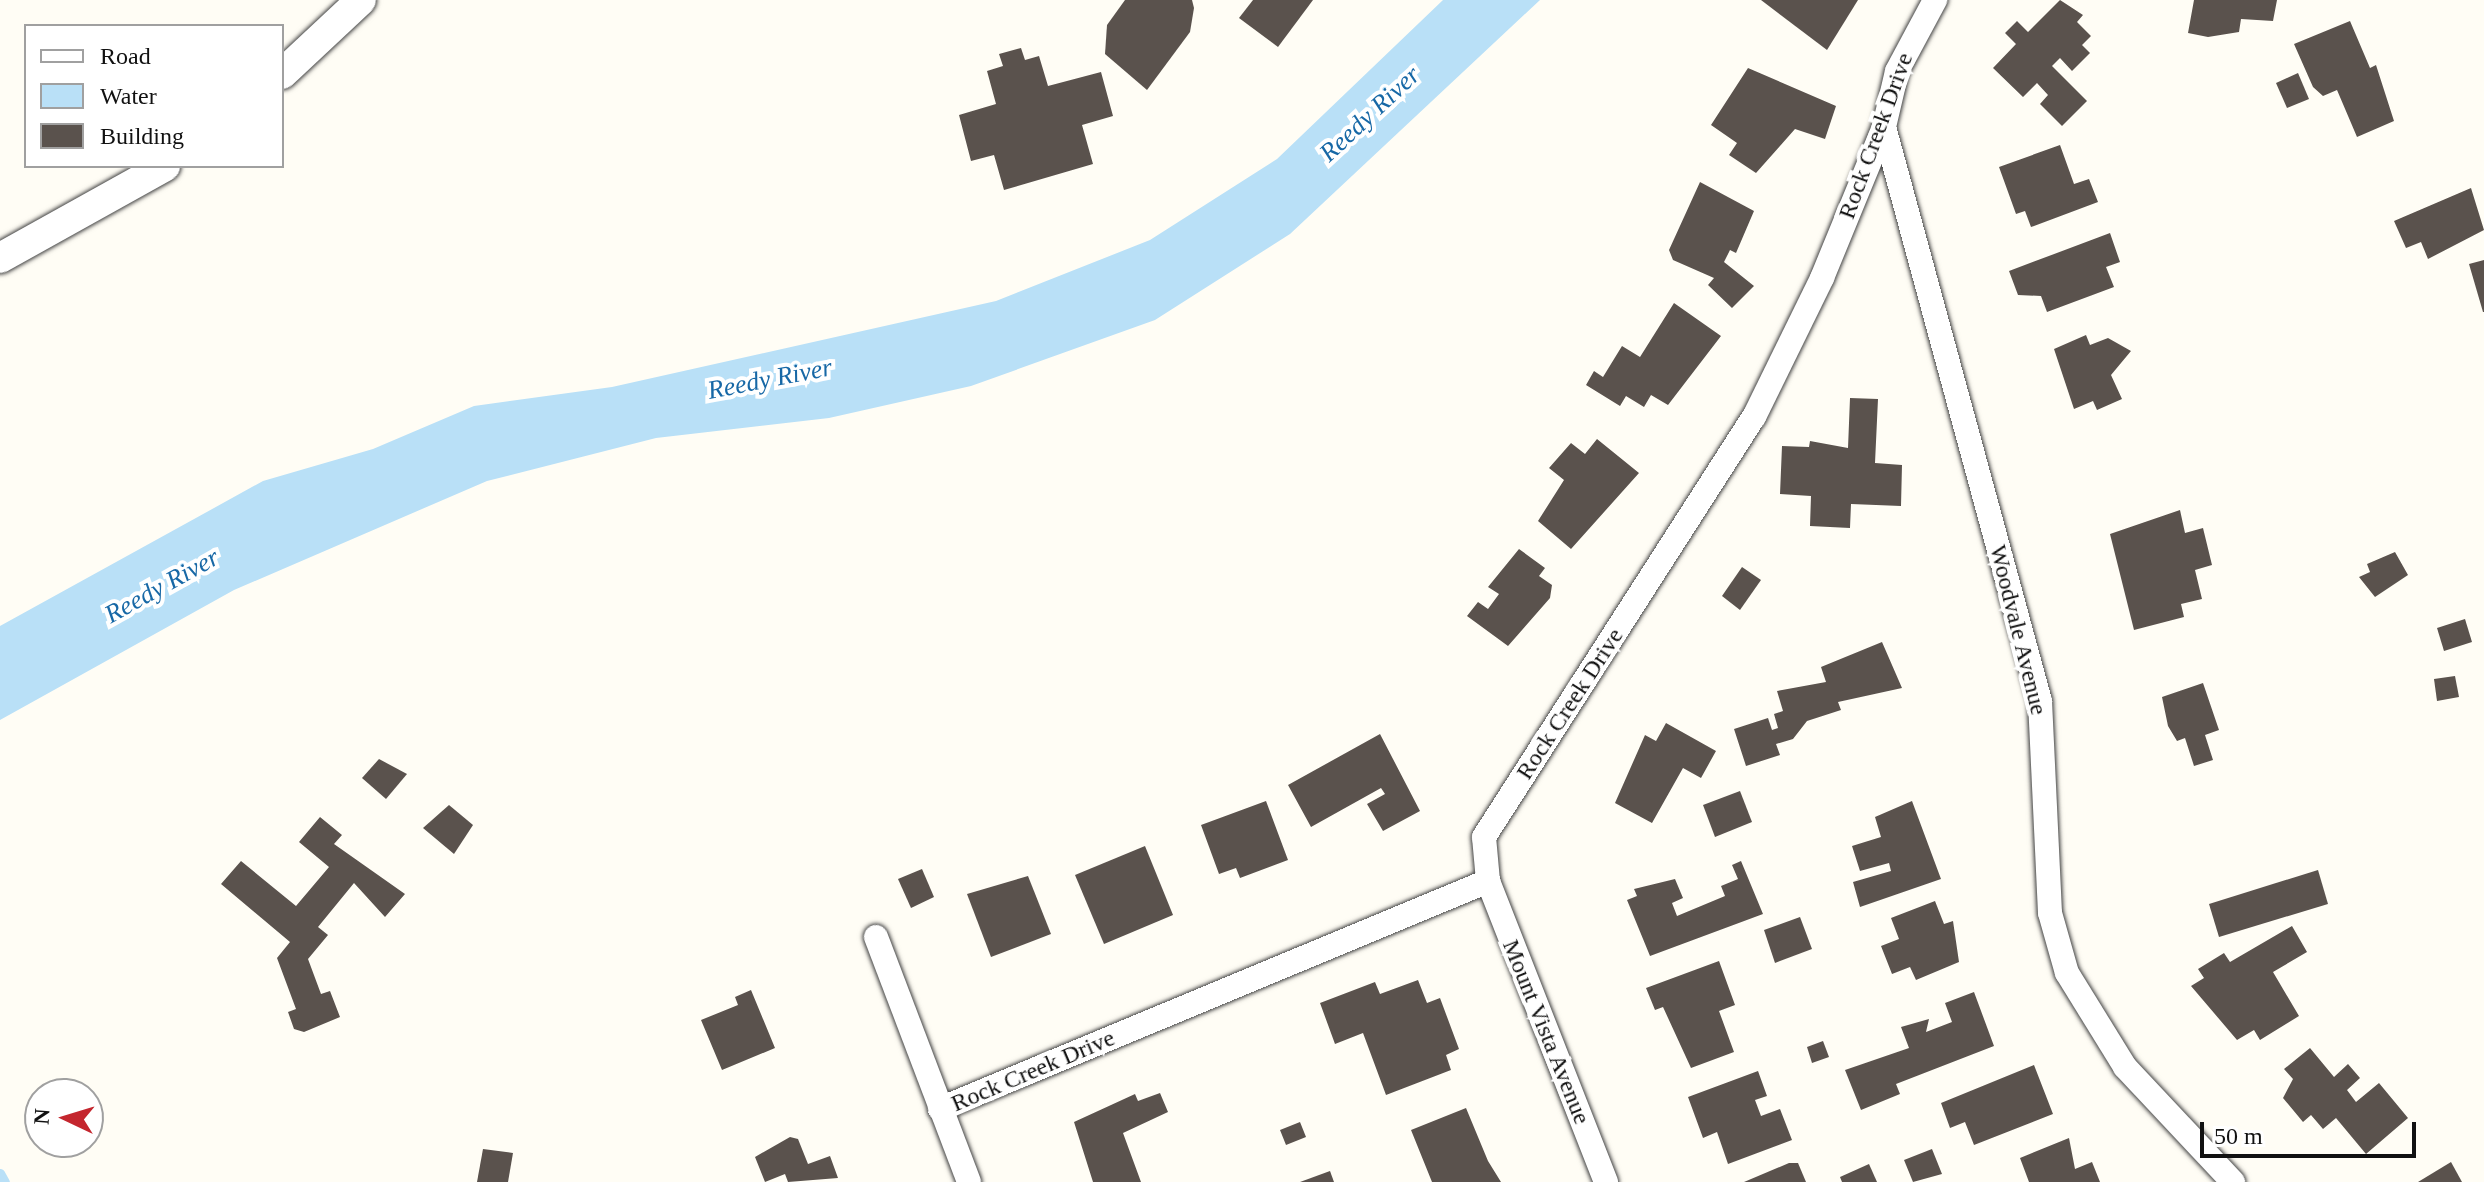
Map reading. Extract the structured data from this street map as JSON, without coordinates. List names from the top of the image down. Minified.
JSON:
{"streets":{"street":["Rock Creek Drive","Woodvale Avenue","Mount Vista Avenue"]},"crossings":[["Rock Creek Drive","Woodvale Avenue"],["Rock Creek Drive","Mount Vista Avenue"]],"water":["Reedy River"],"legend":["Road","Water","Building"],"scale_bar":"50 m","north":"left"}
